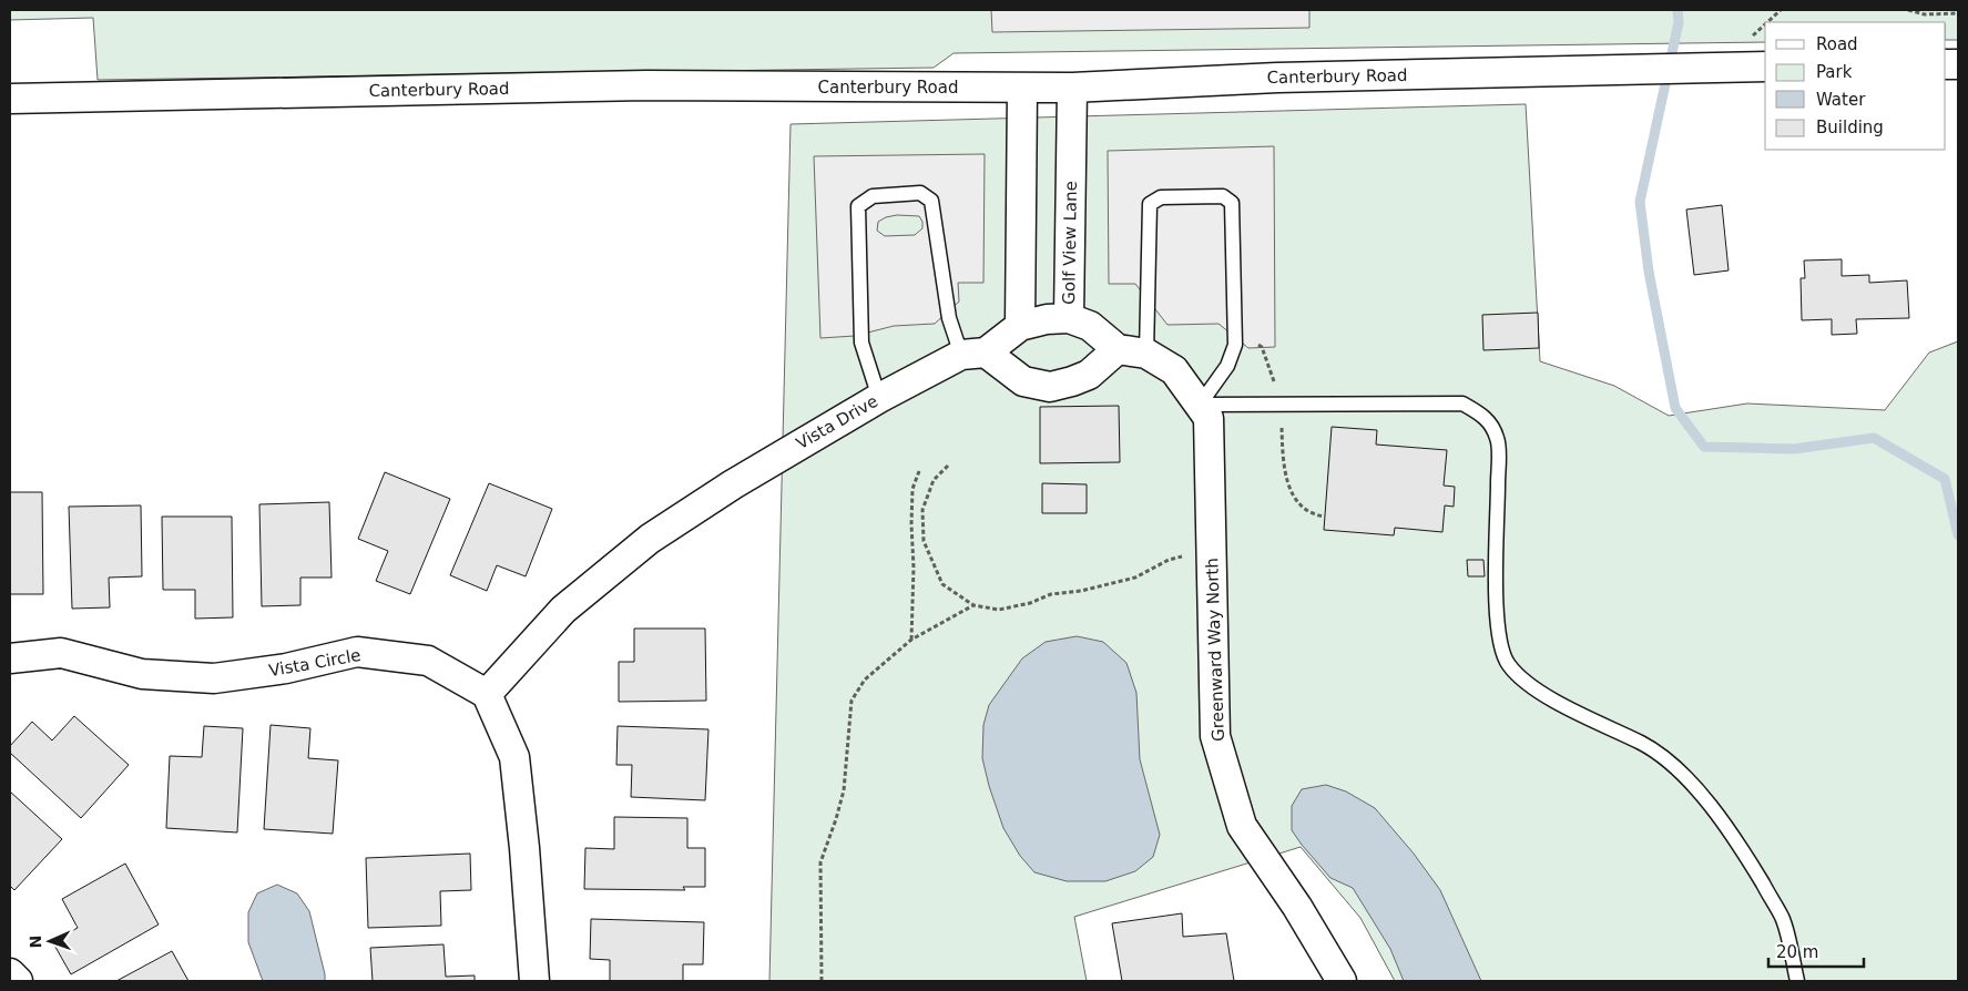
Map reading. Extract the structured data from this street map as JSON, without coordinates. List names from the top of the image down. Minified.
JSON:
{"streets":{"street":["Canterbury Road","Golf View Lane","Vista Drive","Greenward Way North","Vista Circle"]},"crossings":[["Canterbury Road","Golf View Lane"],["Vista Drive","Vista Circle"]],"legend":["Road","Park","Water","Building"],"scale_bar":"20 m","north":"left"}
